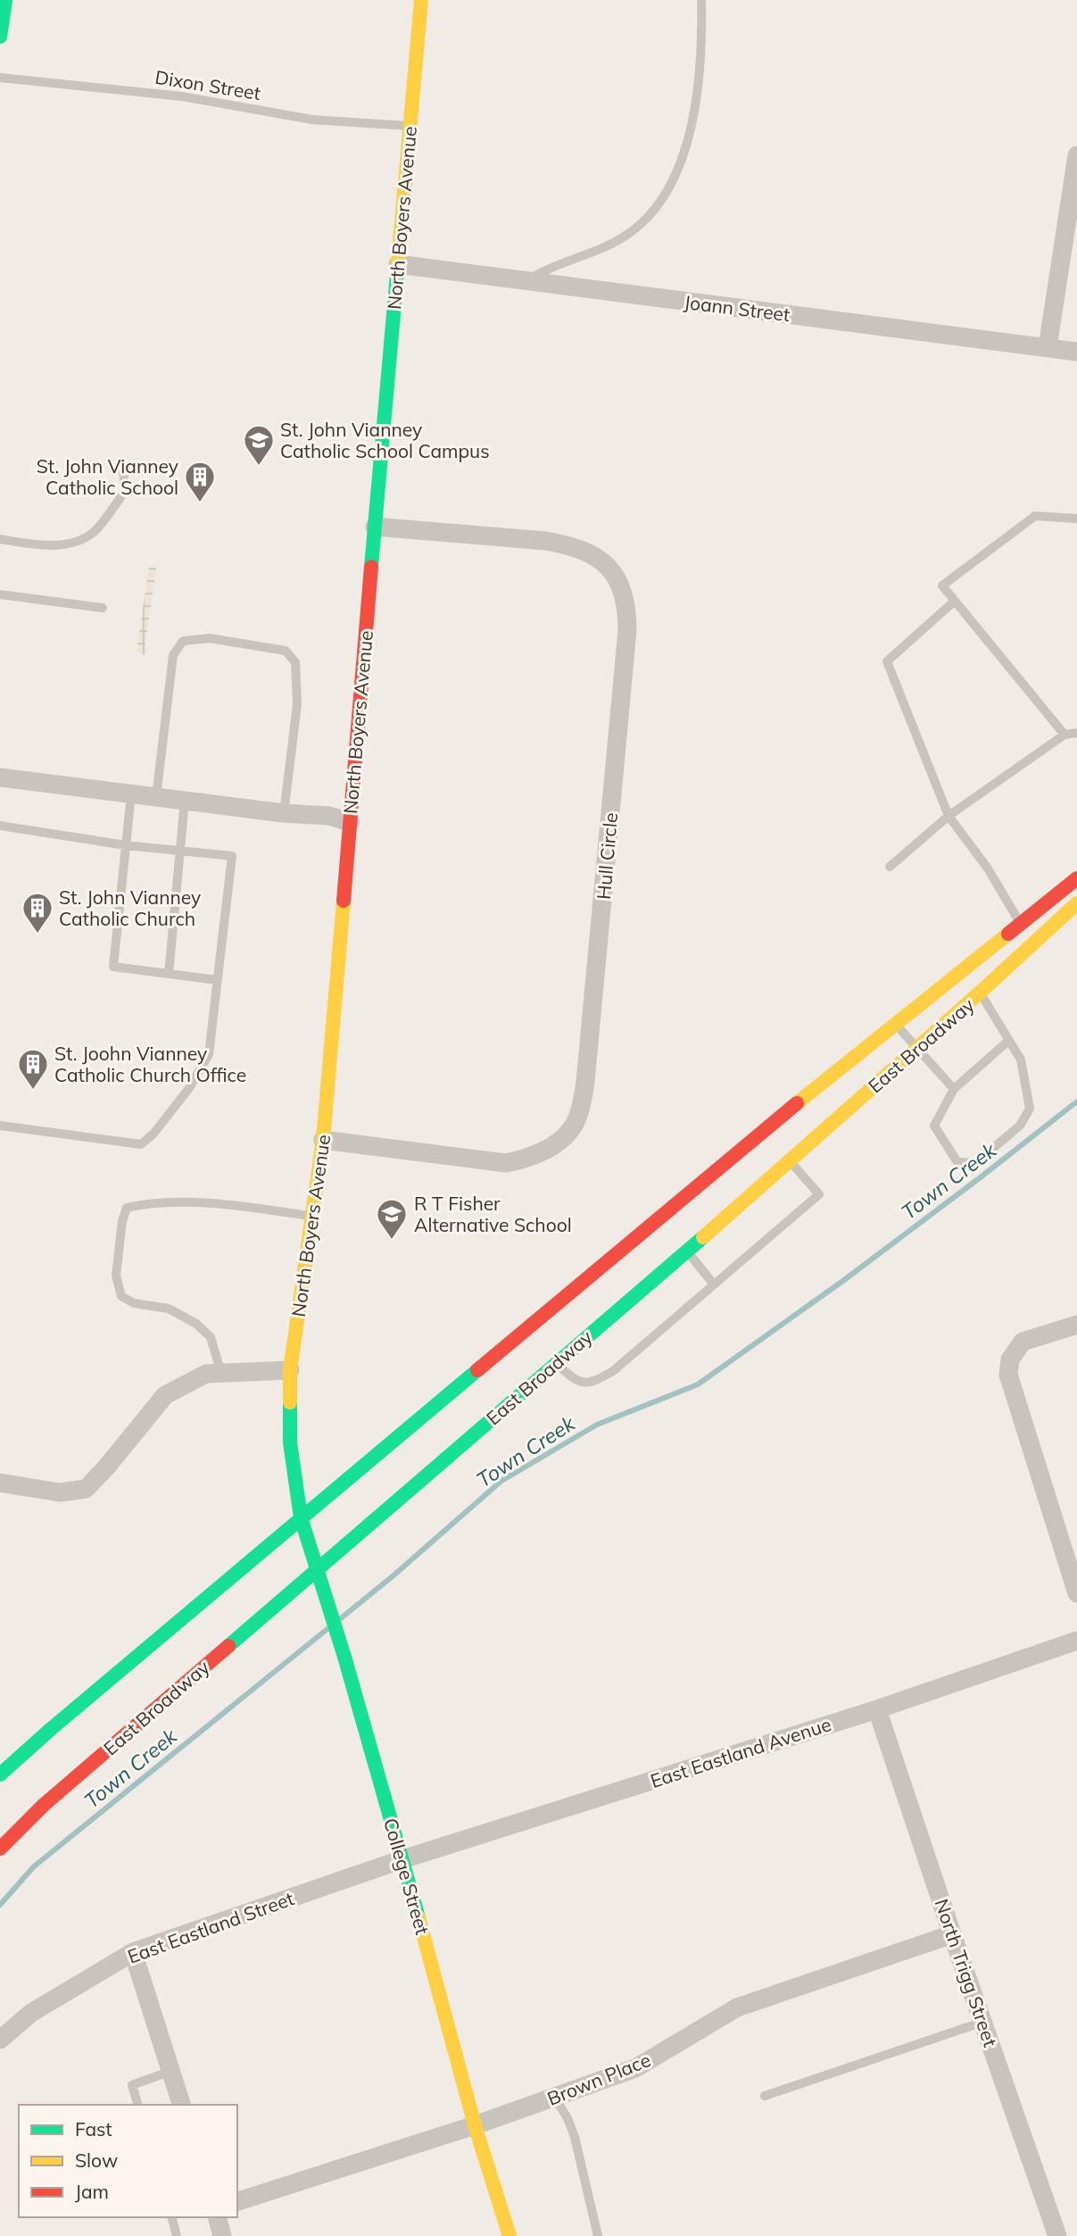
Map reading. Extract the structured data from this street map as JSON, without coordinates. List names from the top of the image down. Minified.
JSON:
{"streets":{"main road":["North Boyers Avenue","East Broadway","College Street"],"street":["Joann Street","Hull Circle","East Eastland Avenue","East Eastland Street","North Trigg Street","Brown Place"],"lane":["Dixon Street"]},"crossings":[["Dixon Street","North Boyers Avenue"],["North Boyers Avenue","Joann Street"],["North Boyers Avenue","Hull Circle"],["North Boyers Avenue","East Broadway"],["North Boyers Avenue","College Street"],["East Broadway","College Street"],["East Eastland Avenue","College Street"],["East Eastland Avenue","East Eastland Street"],["East Eastland Avenue","North Trigg Street"],["College Street","East Eastland Street"],["College Street","Brown Place"],["North Trigg Street","Brown Place"]],"water":["Town Creek"],"places":{"school or university":["St. John Vianney Catholic School Campus","R T Fisher Alternative School"],"building":["St. John Vianney Catholic School","St. John Vianney Catholic Church","St. Joohn Vianney Catholic Church Office"]},"legend":["Fast","Slow","Jam"]}
